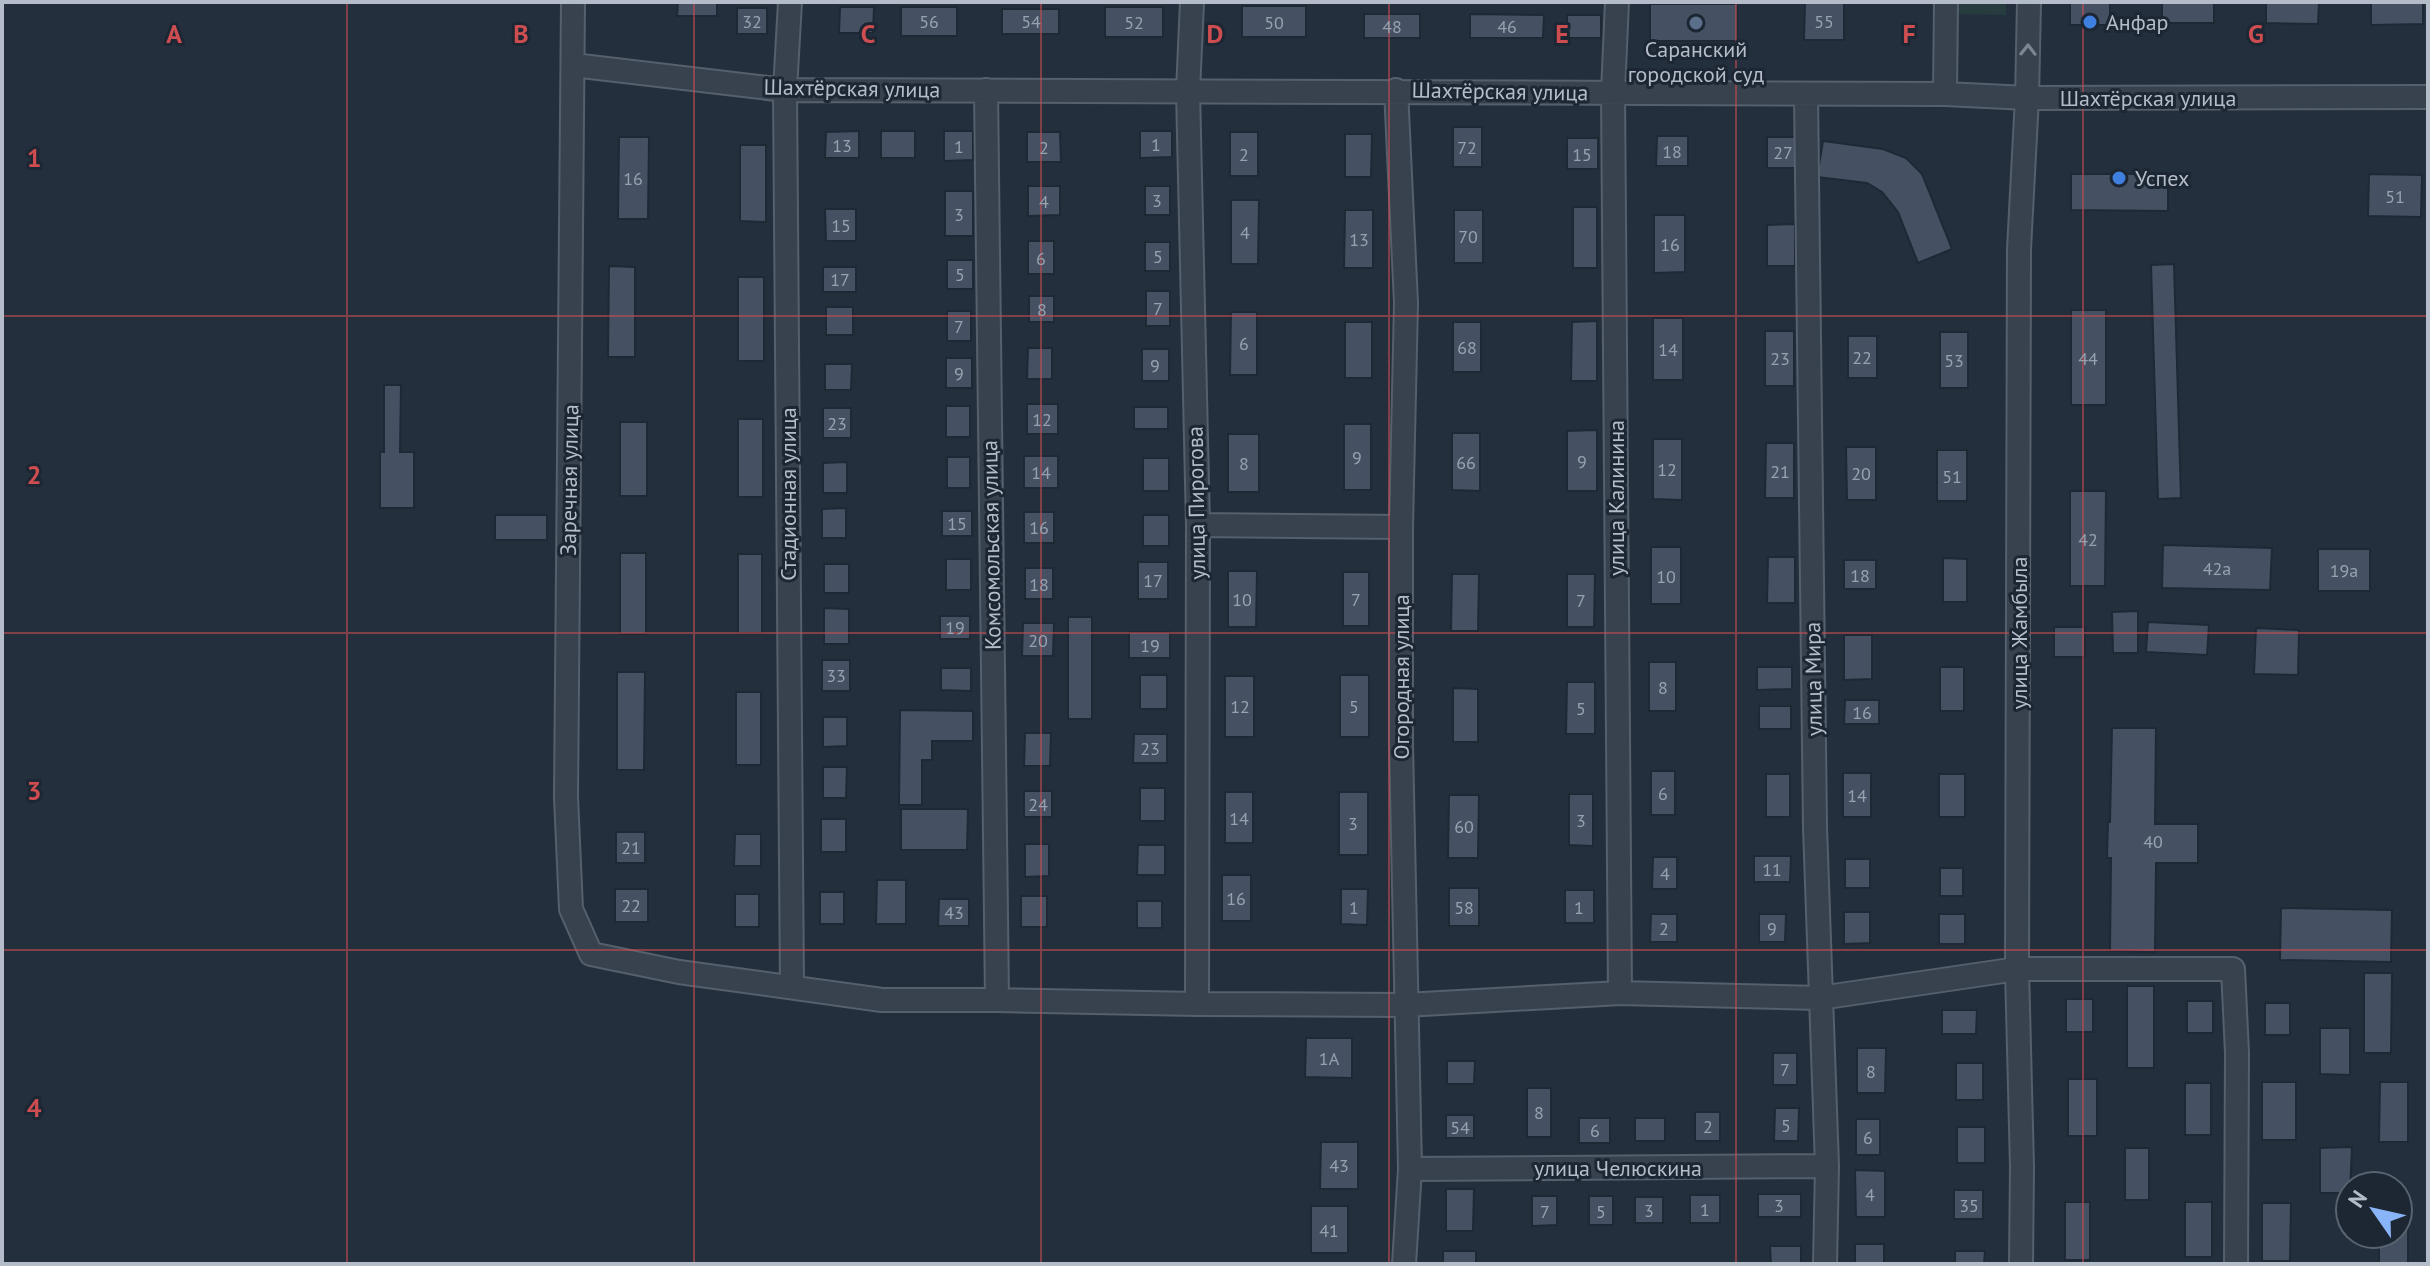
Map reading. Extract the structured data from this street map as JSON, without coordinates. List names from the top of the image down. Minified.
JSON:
{"streets":{"street":["Шахтёрская улица","Заречная улица","Стадионная улица","улица Калинина","улица Пирогова","Комсомольская улица","улица Жамбыла","Огородная улица","улица Мира","улица Челюскина"]},"crossings":[["Шахтёрская улица","Заречная улица"],["Шахтёрская улица","Стадионная улица"],["Шахтёрская улица","улица Калинина"],["Шахтёрская улица","улица Пирогова"],["Шахтёрская улица","Комсомольская улица"],["Шахтёрская улица","улица Жамбыла"],["Шахтёрская улица","Огородная улица"],["Шахтёрская улица","улица Мира"],["Заречная улица","Стадионная улица"],["Огородная улица","улица Челюскина"],["улица Мира","улица Челюскина"]],"places":["Анфар","Саранский городской суд","Успех"],"house_numbers":["32","56","54","55","52","50","48","46","1","13","1","2","72","18","27","2","15","16","51","3","4","3","15","4","70","13","16","5","6","5","17","7","8","7","6","68","14","22","23","44","53","9","9","12","23","9","9","66","8","12","21","14","20","51","15","16","42","42а","19a","18","10","17","18","10","7","7","19","20","19","33","8","12","5","5","16","23","6","14","24","14","3","3","60","40","21","11","4","16","22","1","58","1","43","2","9","1А","7","8","8","5","2","54","6","6","43","4","3","35","1","3","7","5","41"],"north":"top left","grid":{"columns":["A","B","C","D","E","F","G"],"rows":["1","2","3","4"]}}
